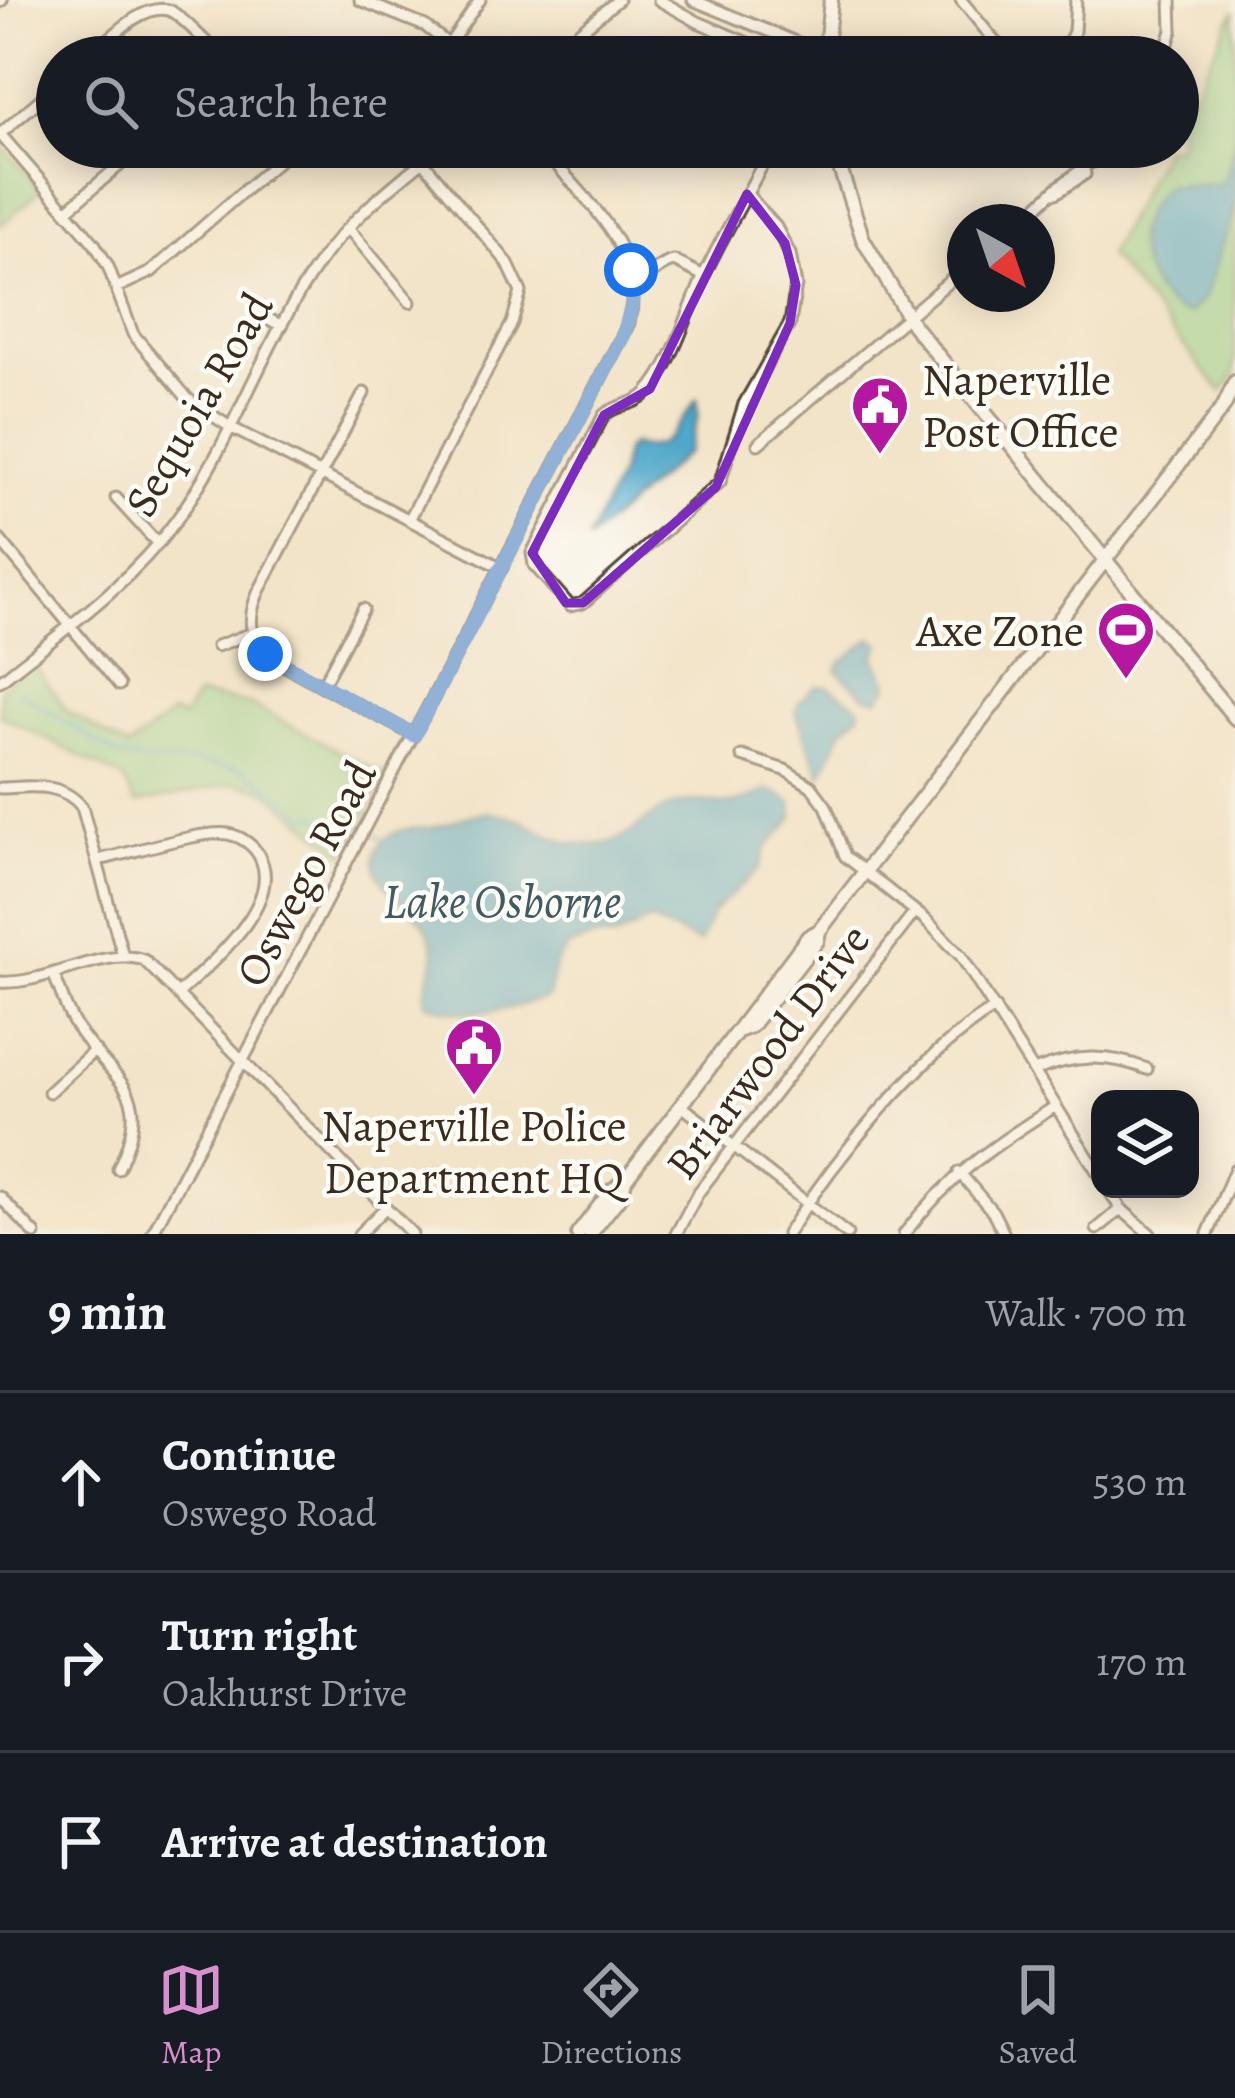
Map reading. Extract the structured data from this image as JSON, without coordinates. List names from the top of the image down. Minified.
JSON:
{"streets":{"street":["Sequoia Road","Oswego Road","Briarwood Drive"]},"water":["Lake Osborne"],"places":{"public building":["Naperville Post Office","Naperville Police Department HQ"],"sports":["Axe Zone"]},"north":"bottom right","page":{"search":"Search here","heading":["9 min","Walk · 700 m"],"list":[["Continue","Oswego Road","530 m"],["Turn right","Oakhurst Drive","170 m"],"Arrive at destination"],"nav":["Map","Directions","Saved"]}}
